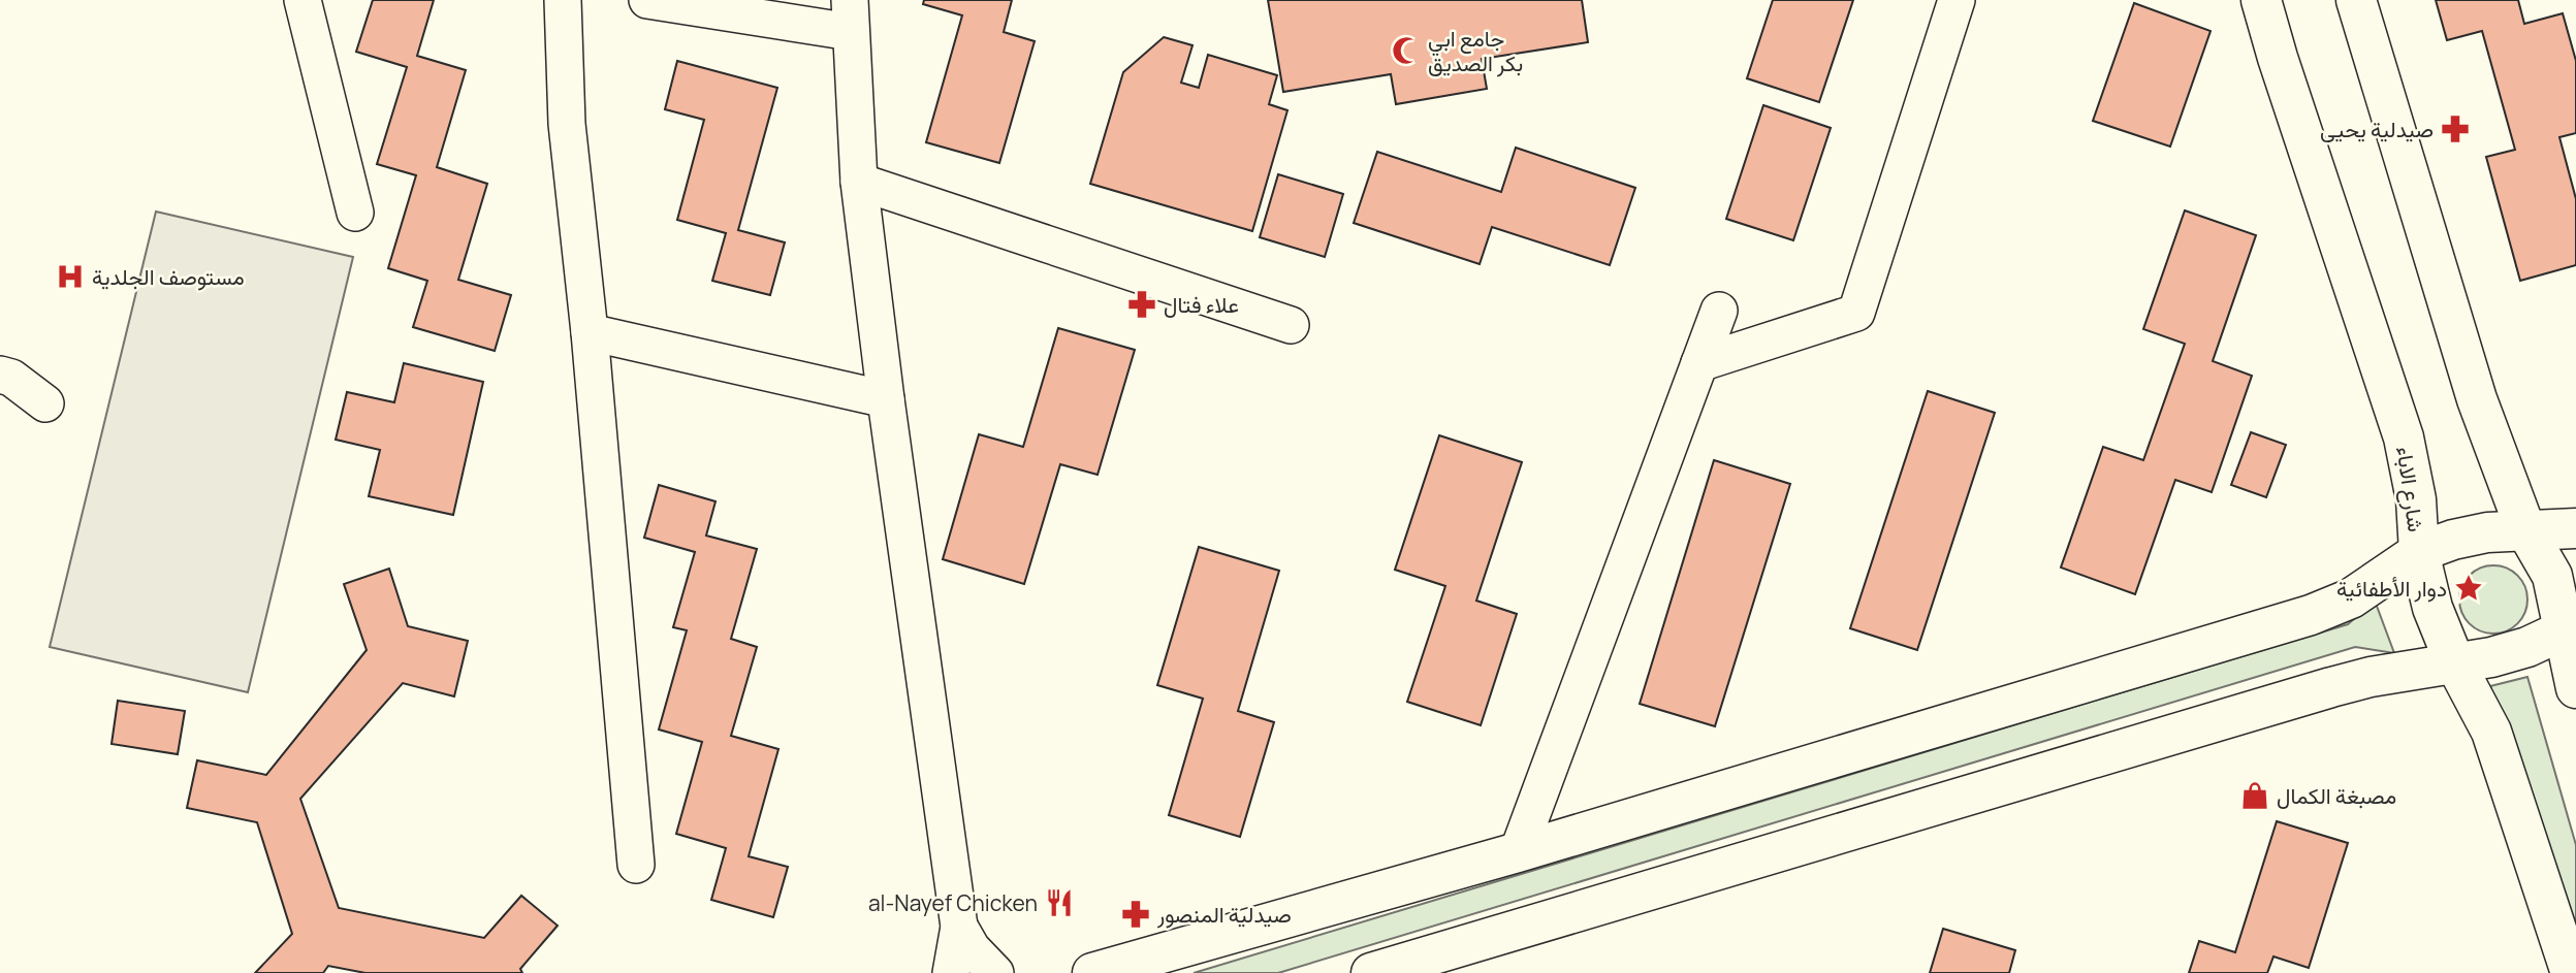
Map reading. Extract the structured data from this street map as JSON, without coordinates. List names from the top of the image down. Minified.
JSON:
{"streets":{"main road":["شارع الاباء"]},"places":{"mosque":["جامع ابي بكر الصديق"],"pharmacy":["صيدلية يحيى","علاء فتال","صيدلية المنصور"],"hospital":["مستوصف الجلدية"],"place":["دوار الأطفائية"],"shop":["مصبغة الكمال"],"restaurant":["al-Nayef Chicken"]}}
